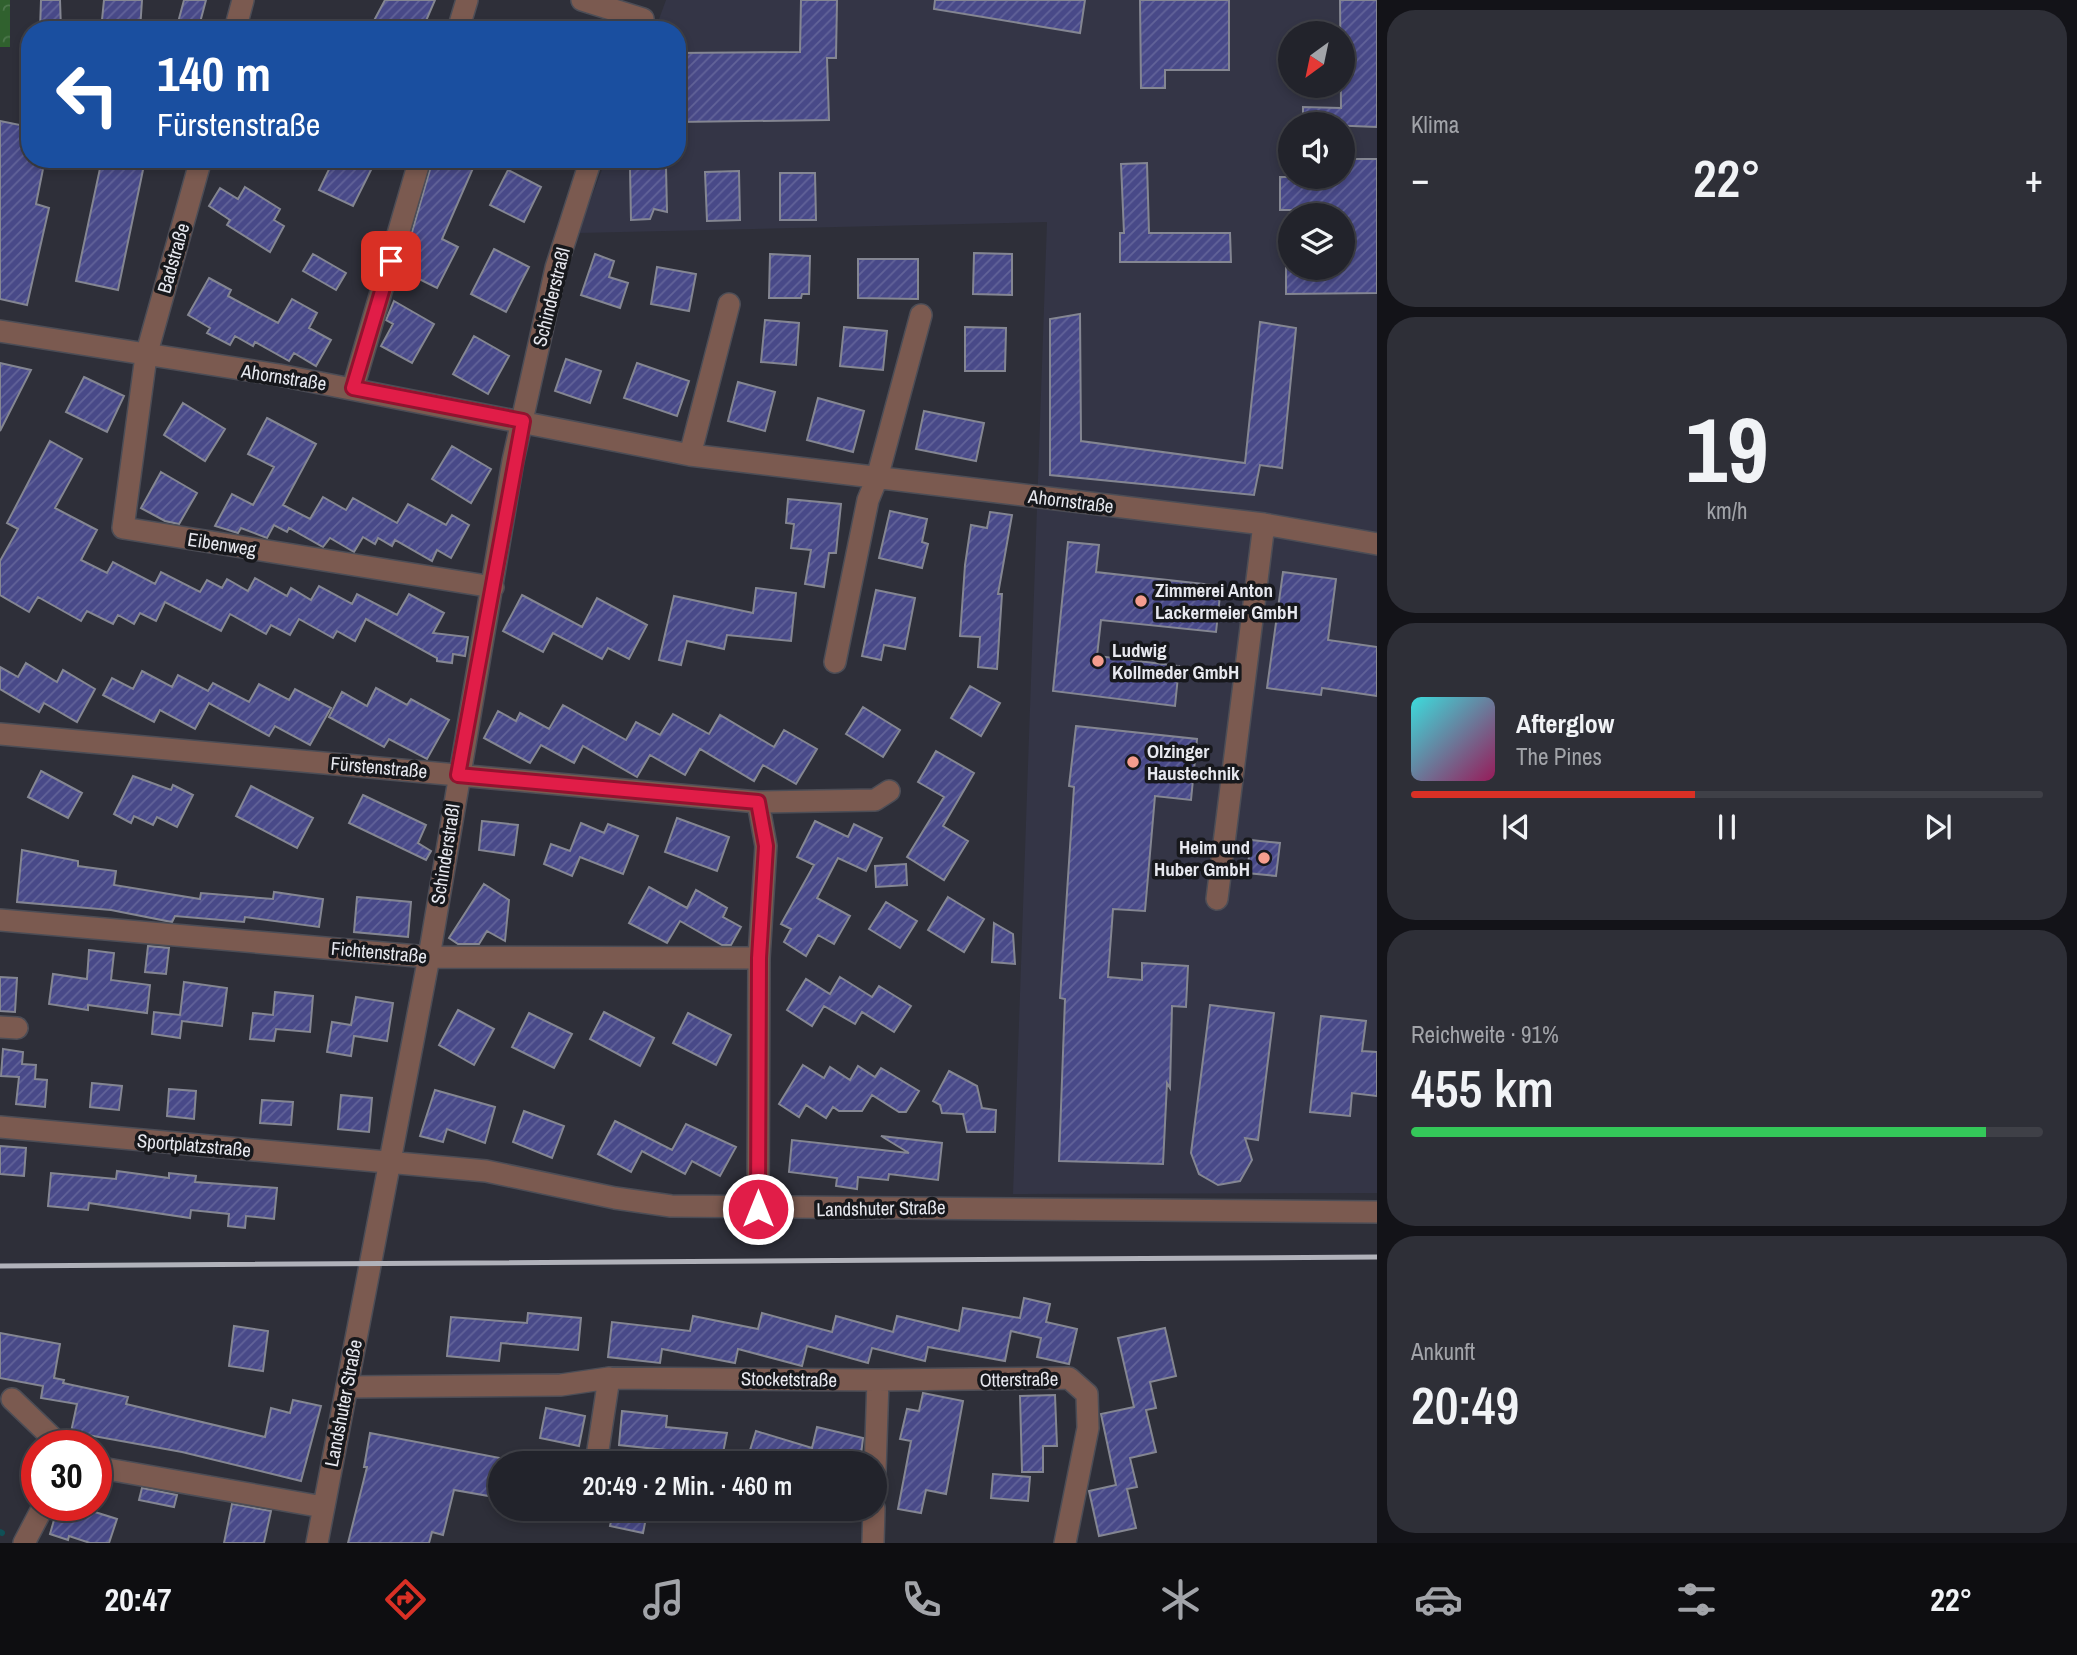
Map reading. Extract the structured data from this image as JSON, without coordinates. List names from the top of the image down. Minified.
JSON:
{"streets":{"street":["Badstraße","Schinderstraßl","Ahornstraße","Eibenweg","Fürstenstraße","Fichtenstraße","Sportplatzstraße","Landshuter Straße","Stocketstraße","Otterstraße"]},"crossings":[["Badstraße","Ahornstraße"],["Badstraße","Eibenweg"],["Schinderstraßl","Ahornstraße"],["Schinderstraßl","Eibenweg"],["Schinderstraßl","Fürstenstraße"],["Schinderstraßl","Fichtenstraße"],["Schinderstraßl","Sportplatzstraße"],["Schinderstraßl","Landshuter Straße"],["Ahornstraße","Eibenweg"],["Sportplatzstraße","Landshuter Straße"],["Landshuter Straße","Stocketstraße"],["Stocketstraße","Otterstraße"]],"places":["Zimmerei Anton Lackermeier GmbH","Ludwig Kollmeder GmbH","Olzinger Haustechnik","Heim und Huber GmbH"],"north":"bottom left","page":{"tile":["Klima",["19","km/h"],["Reichweite · 91%","455 km"],["Ankunft","20:49"]],"turn":["140 m","Fürstenstraße"],"heat":["−","22°","+"],"song":["Afterglow","The Pines"],"limit":"30","trip":"20:49 · 2 Min. · 460 m","tabs":["20:47","22°"]}}
